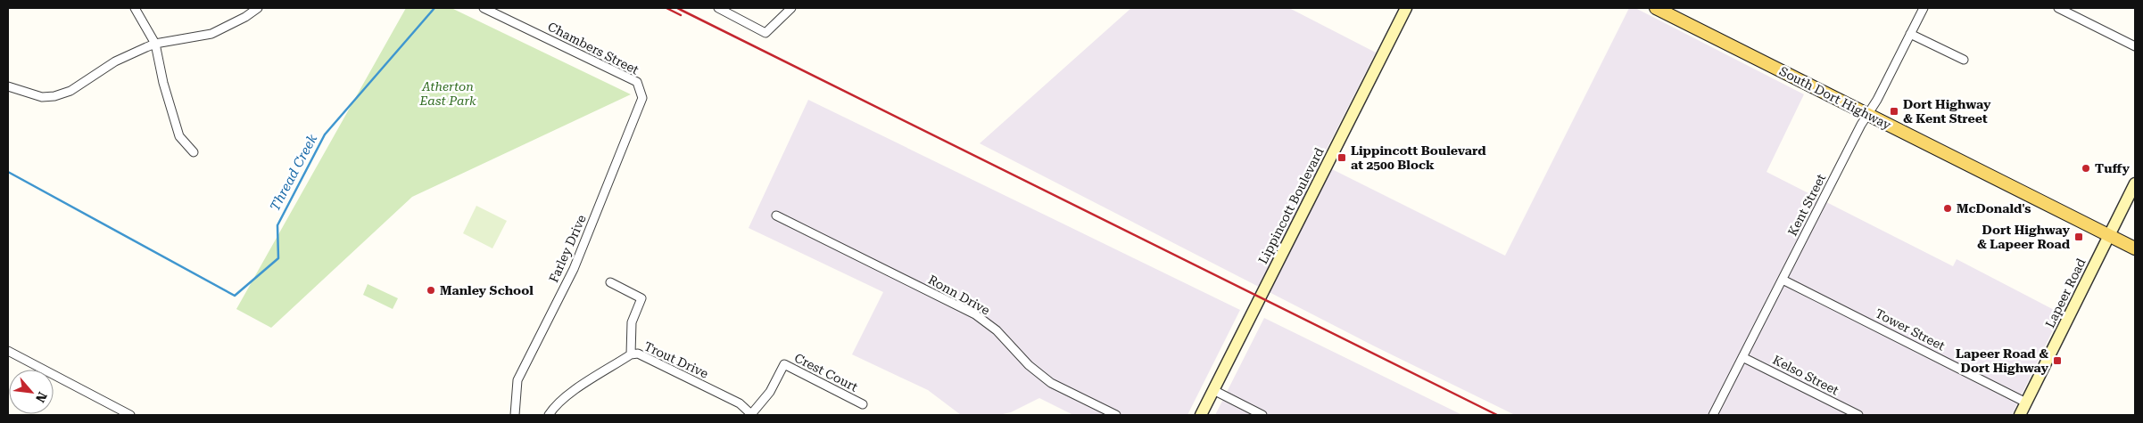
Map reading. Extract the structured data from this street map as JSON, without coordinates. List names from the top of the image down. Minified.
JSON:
{"streets":{"main road":["South Dort Highway"],"street":["Chambers Street","Kent Street","Lippincott Boulevard","Farley Drive","Lapeer Road","Ronn Drive","Tower Street","Trout Drive","Crest Court","Kelso Street"]},"crossings":[["Chambers Street","Farley Drive"],["South Dort Highway","Kent Street"],["South Dort Highway","Lapeer Road"],["Kent Street","Tower Street"],["Kent Street","Kelso Street"],["Lapeer Road","Tower Street"],["Trout Drive","Crest Court"]],"water":["Thread Creek"],"parks":["Atherton East Park"],"places":{"transit":["Dort Highway & Kent Street","Lippincott Boulevard at 2500 Block","Dort Highway & Lapeer Road","Lapeer Road & Dort Highway"],"other":["Tuffy","McDonald's","Manley School"]},"north":"bottom right"}
